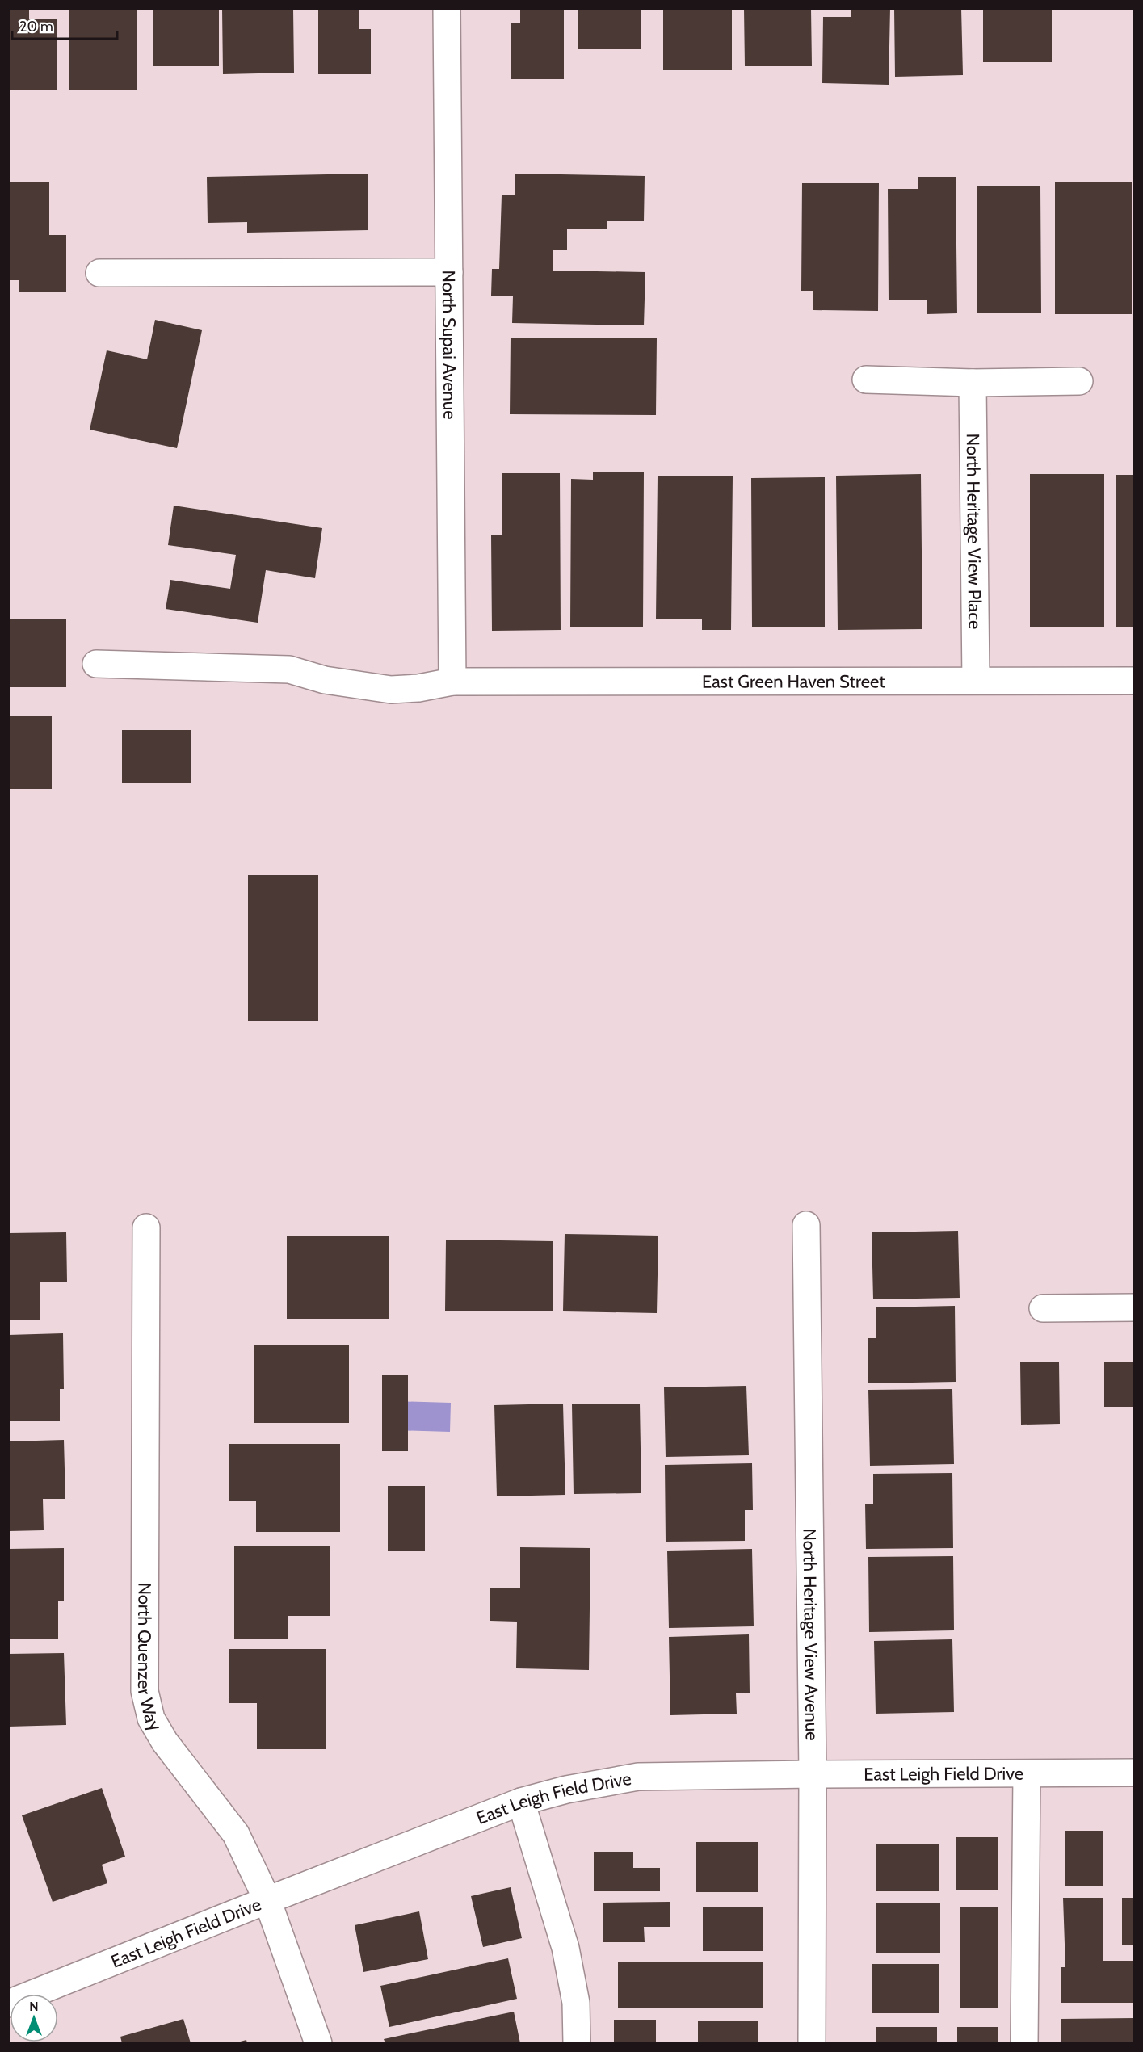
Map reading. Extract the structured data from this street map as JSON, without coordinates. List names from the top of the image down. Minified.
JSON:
{"streets":{"street":["North Supai Avenue","North Heritage View Place","East Green Haven Street","North Heritage View Avenue","North Quenzer Way","East Leigh Field Drive"]},"crossings":[["North Supai Avenue","East Green Haven Street"],["North Heritage View Place","East Green Haven Street"],["North Heritage View Avenue","East Leigh Field Drive"],["North Quenzer Way","East Leigh Field Drive"]],"scale_bar":"20 m","north":"top"}
